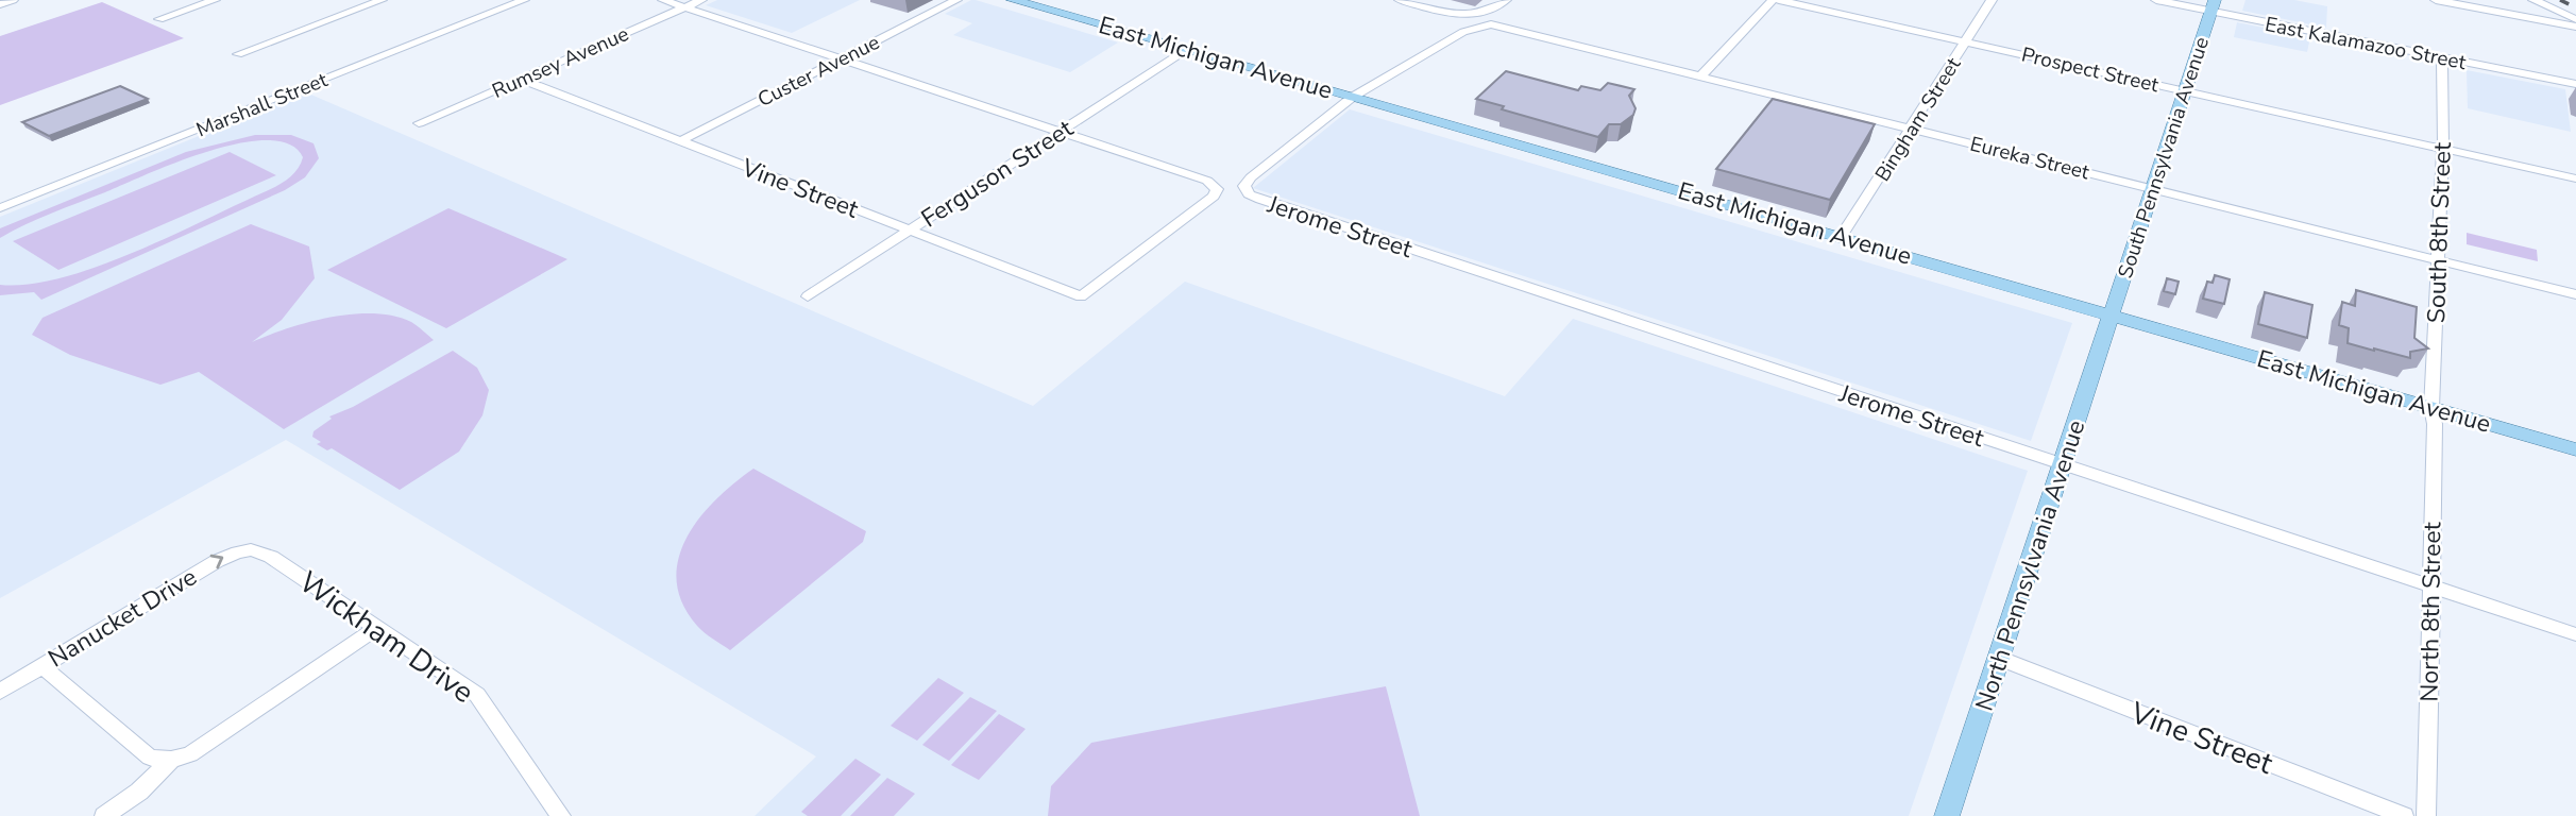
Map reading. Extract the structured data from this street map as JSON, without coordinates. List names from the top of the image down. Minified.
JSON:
{"streets":{"main road":["East Michigan Avenue","South Pennsylvania Avenue","North Pennsylvania Avenue"],"street":["East Kalamazoo Street","Rumsey Avenue","Prospect Street","Custer Avenue","Marshall Street","Bingham Street","Eureka Street","Ferguson Street","Vine Street","Jerome Street","South 8th Street","North 8th Street","Nanucket Drive","Wickham Drive"]},"crossings":[["East Kalamazoo Street","South Pennsylvania Avenue"],["East Kalamazoo Street","South 8th Street"],["East Michigan Avenue","Bingham Street"],["East Michigan Avenue","Eureka Street"],["East Michigan Avenue","South Pennsylvania Avenue"],["East Michigan Avenue","Ferguson Street"],["East Michigan Avenue","Jerome Street"],["East Michigan Avenue","South 8th Street"],["East Michigan Avenue","North Pennsylvania Avenue"],["East Michigan Avenue","North 8th Street"],["Rumsey Avenue","Vine Street"],["Prospect Street","Bingham Street"],["Prospect Street","South Pennsylvania Avenue"],["Prospect Street","South 8th Street"],["Custer Avenue","Vine Street"],["Bingham Street","Eureka Street"],["Eureka Street","South Pennsylvania Avenue"],["Eureka Street","Jerome Street"],["Eureka Street","South 8th Street"],["South Pennsylvania Avenue","North Pennsylvania Avenue"],["Ferguson Street","Vine Street"],["Vine Street","North Pennsylvania Avenue"],["Jerome Street","North Pennsylvania Avenue"],["Jerome Street","North 8th Street"],["South 8th Street","North 8th Street"],["Nanucket Drive","Wickham Drive"]],"one_way":["Nanucket Drive"]}
